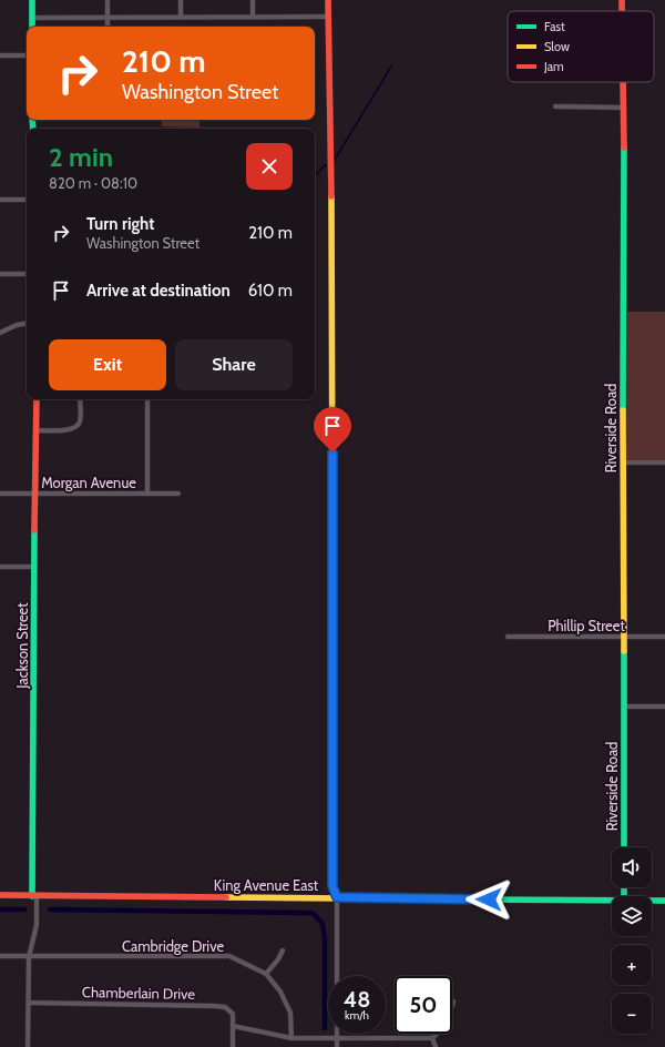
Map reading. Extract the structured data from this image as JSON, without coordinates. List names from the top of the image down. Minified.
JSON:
{"streets":{"street":["Riverside Road","Morgan Avenue","Phillip Street","Jackson Street","King Avenue East","Cambridge Drive","Chamberlain Drive"]},"crossings":[["Riverside Road","Phillip Street"],["Morgan Avenue","Jackson Street"],["Jackson Street","King Avenue East"],["Jackson Street","Cambridge Drive"],["Jackson Street","Chamberlain Drive"]],"legend":["Fast","Slow","Jam"],"page":{"turn":["210 m","Washington Street"],"heading":["2 min","820 m · 08:10"],"list":[{"name":"Turn right","note":"Washington Street","value":"210 m"},{"name":"Arrive at destination","value":"610 m"}],"buttons":["Exit","Share"],"map_buttons":["+","−"],"speed":"48 km/h","limit":"50"}}
